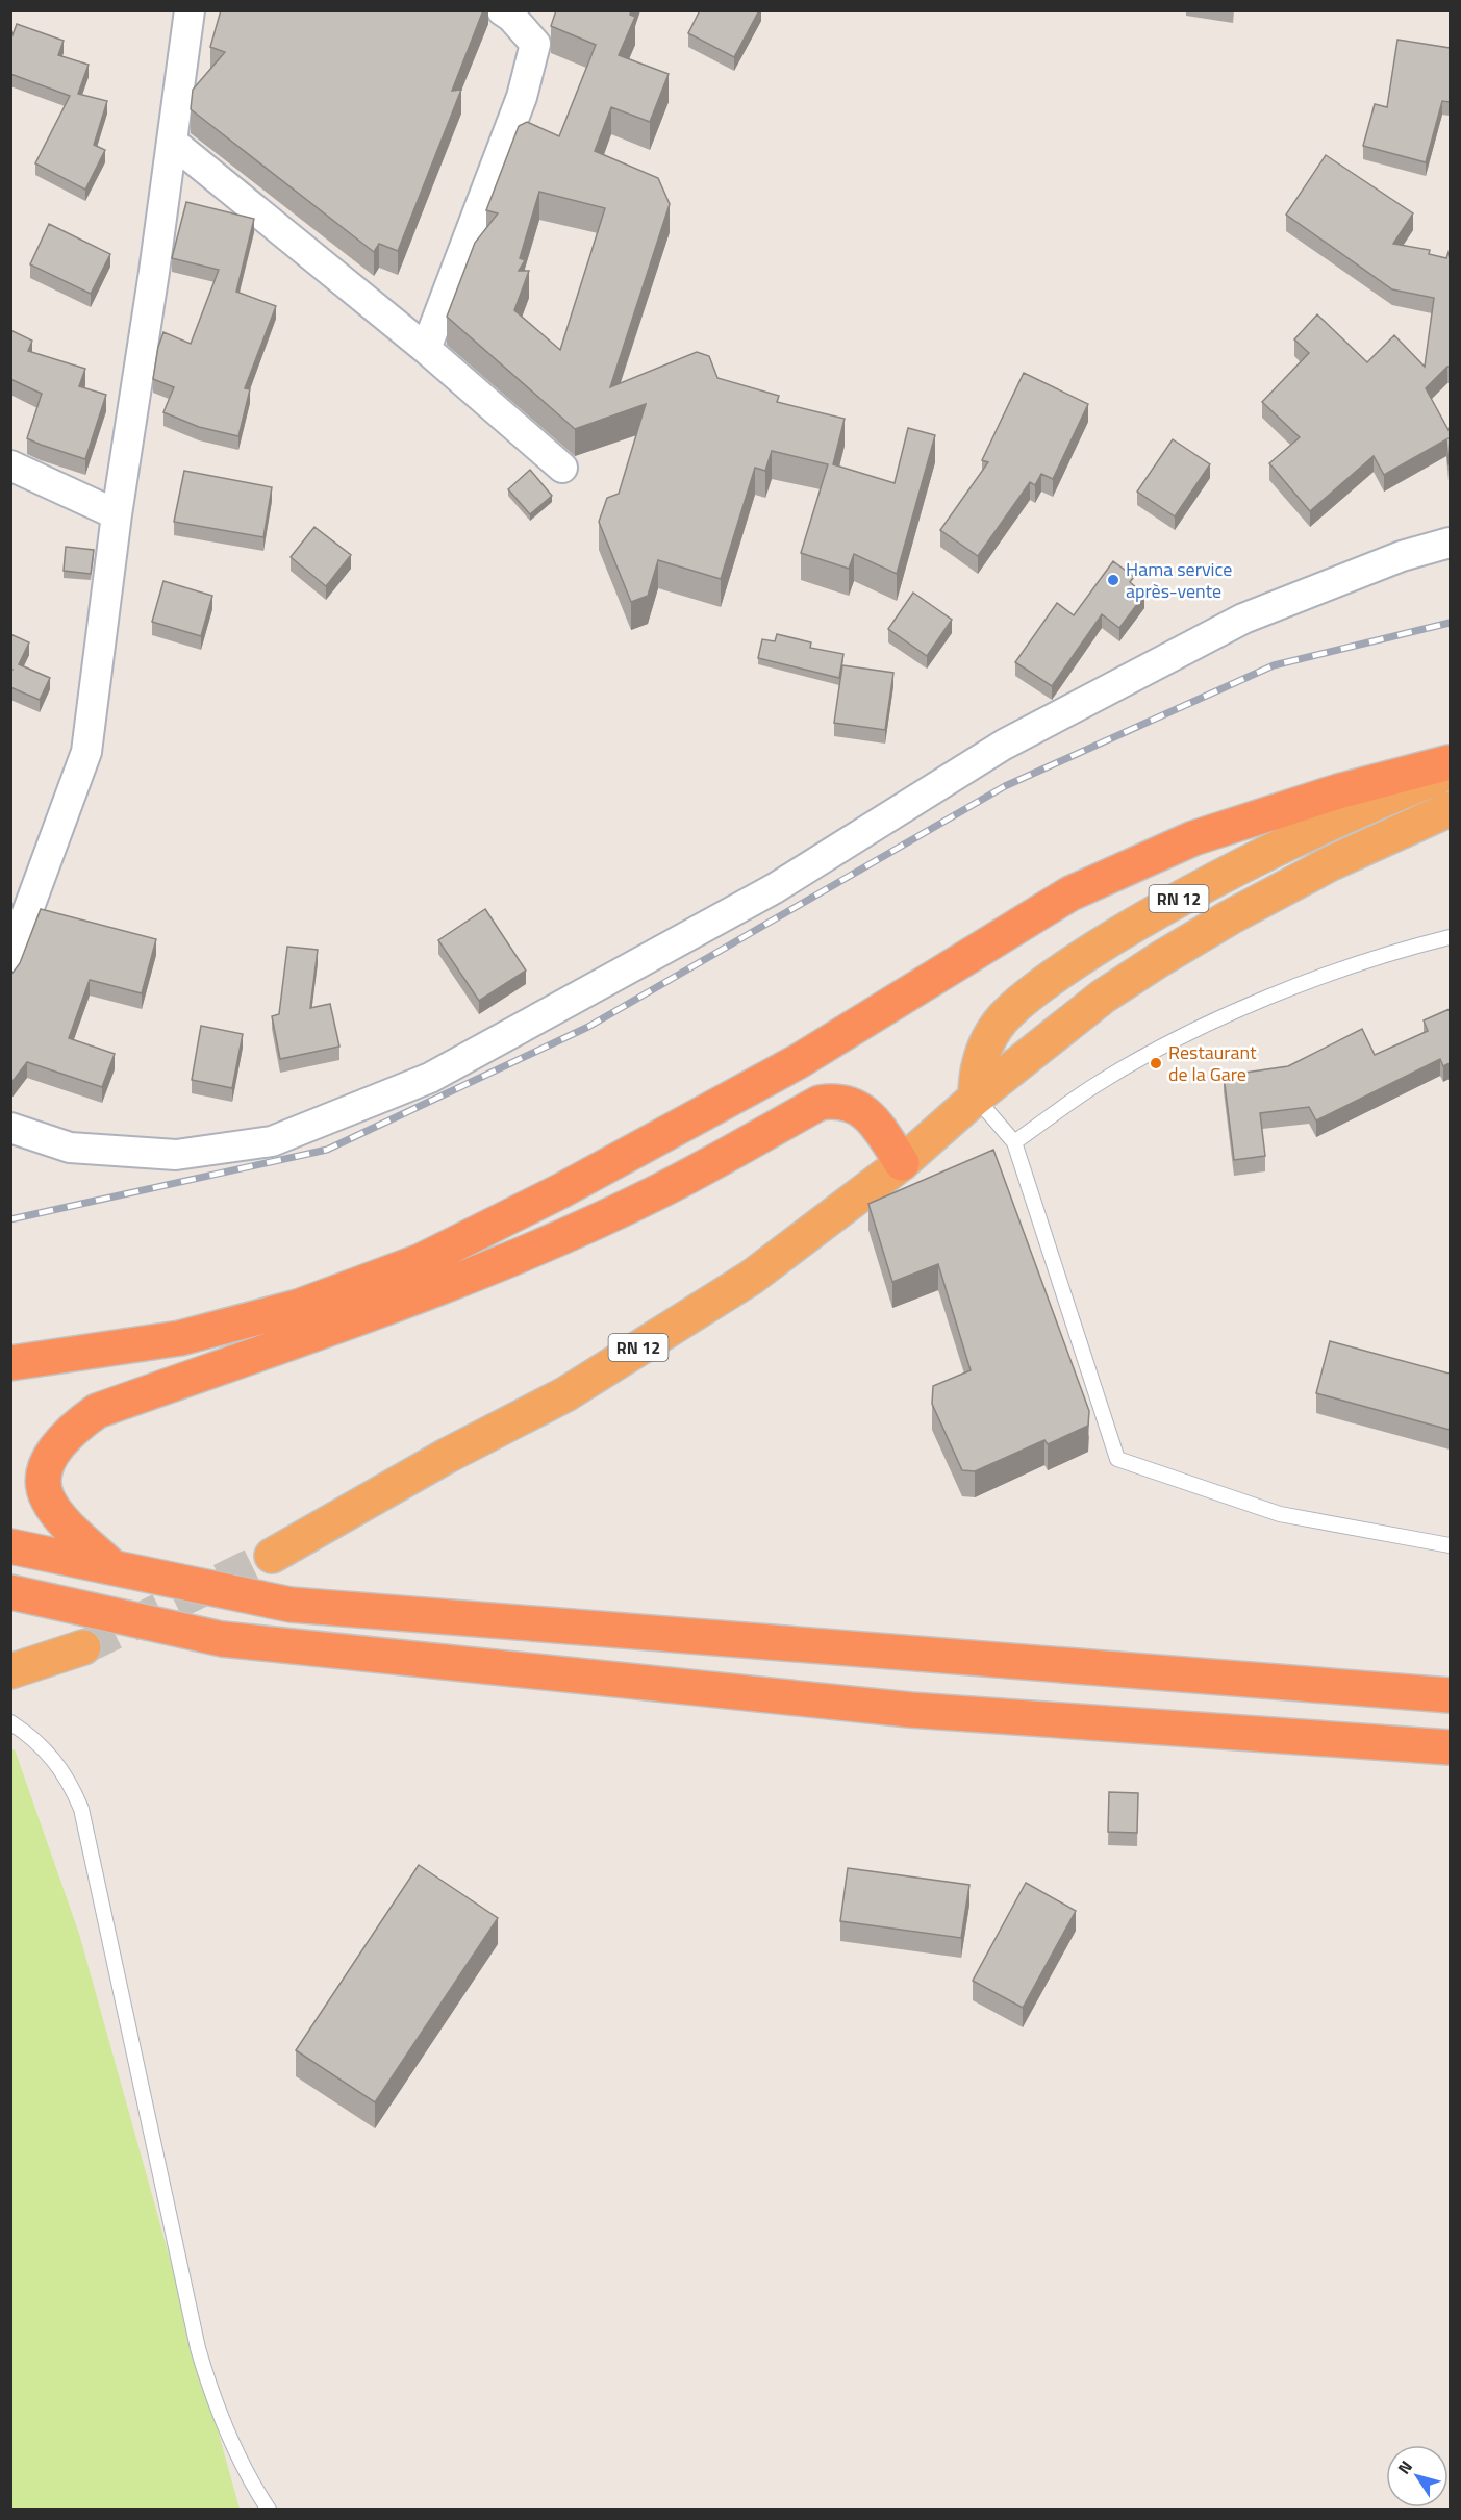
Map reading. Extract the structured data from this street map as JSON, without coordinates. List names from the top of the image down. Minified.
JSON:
{"streets":{"highway":["RN 12"]},"places":["Hama service après-vente","Restaurant de la Gare"],"north":"top left"}
